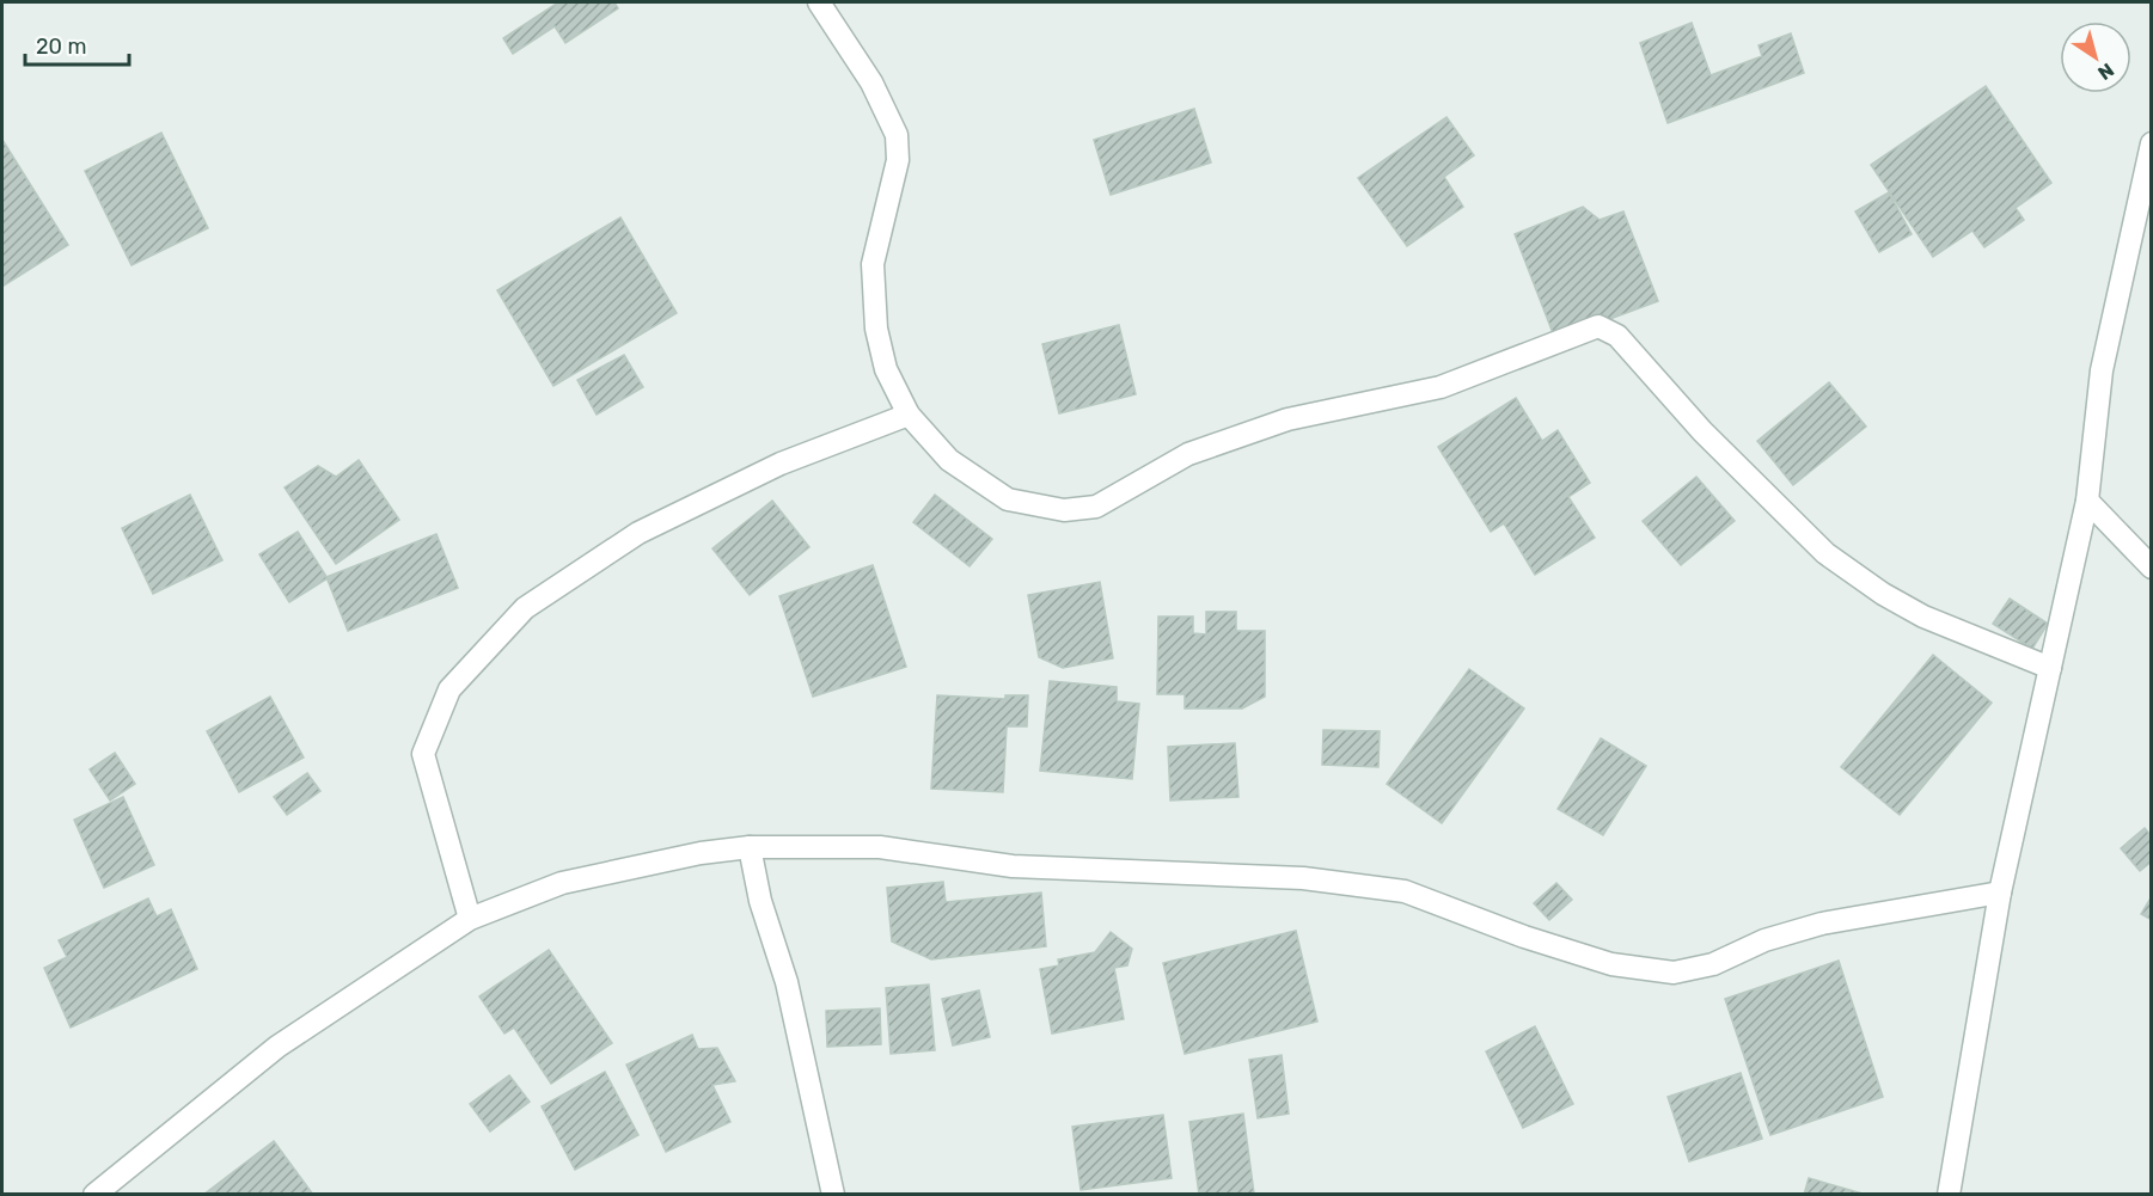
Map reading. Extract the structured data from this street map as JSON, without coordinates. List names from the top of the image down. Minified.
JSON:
{"scale_bar":"20 m","north":"bottom right"}
